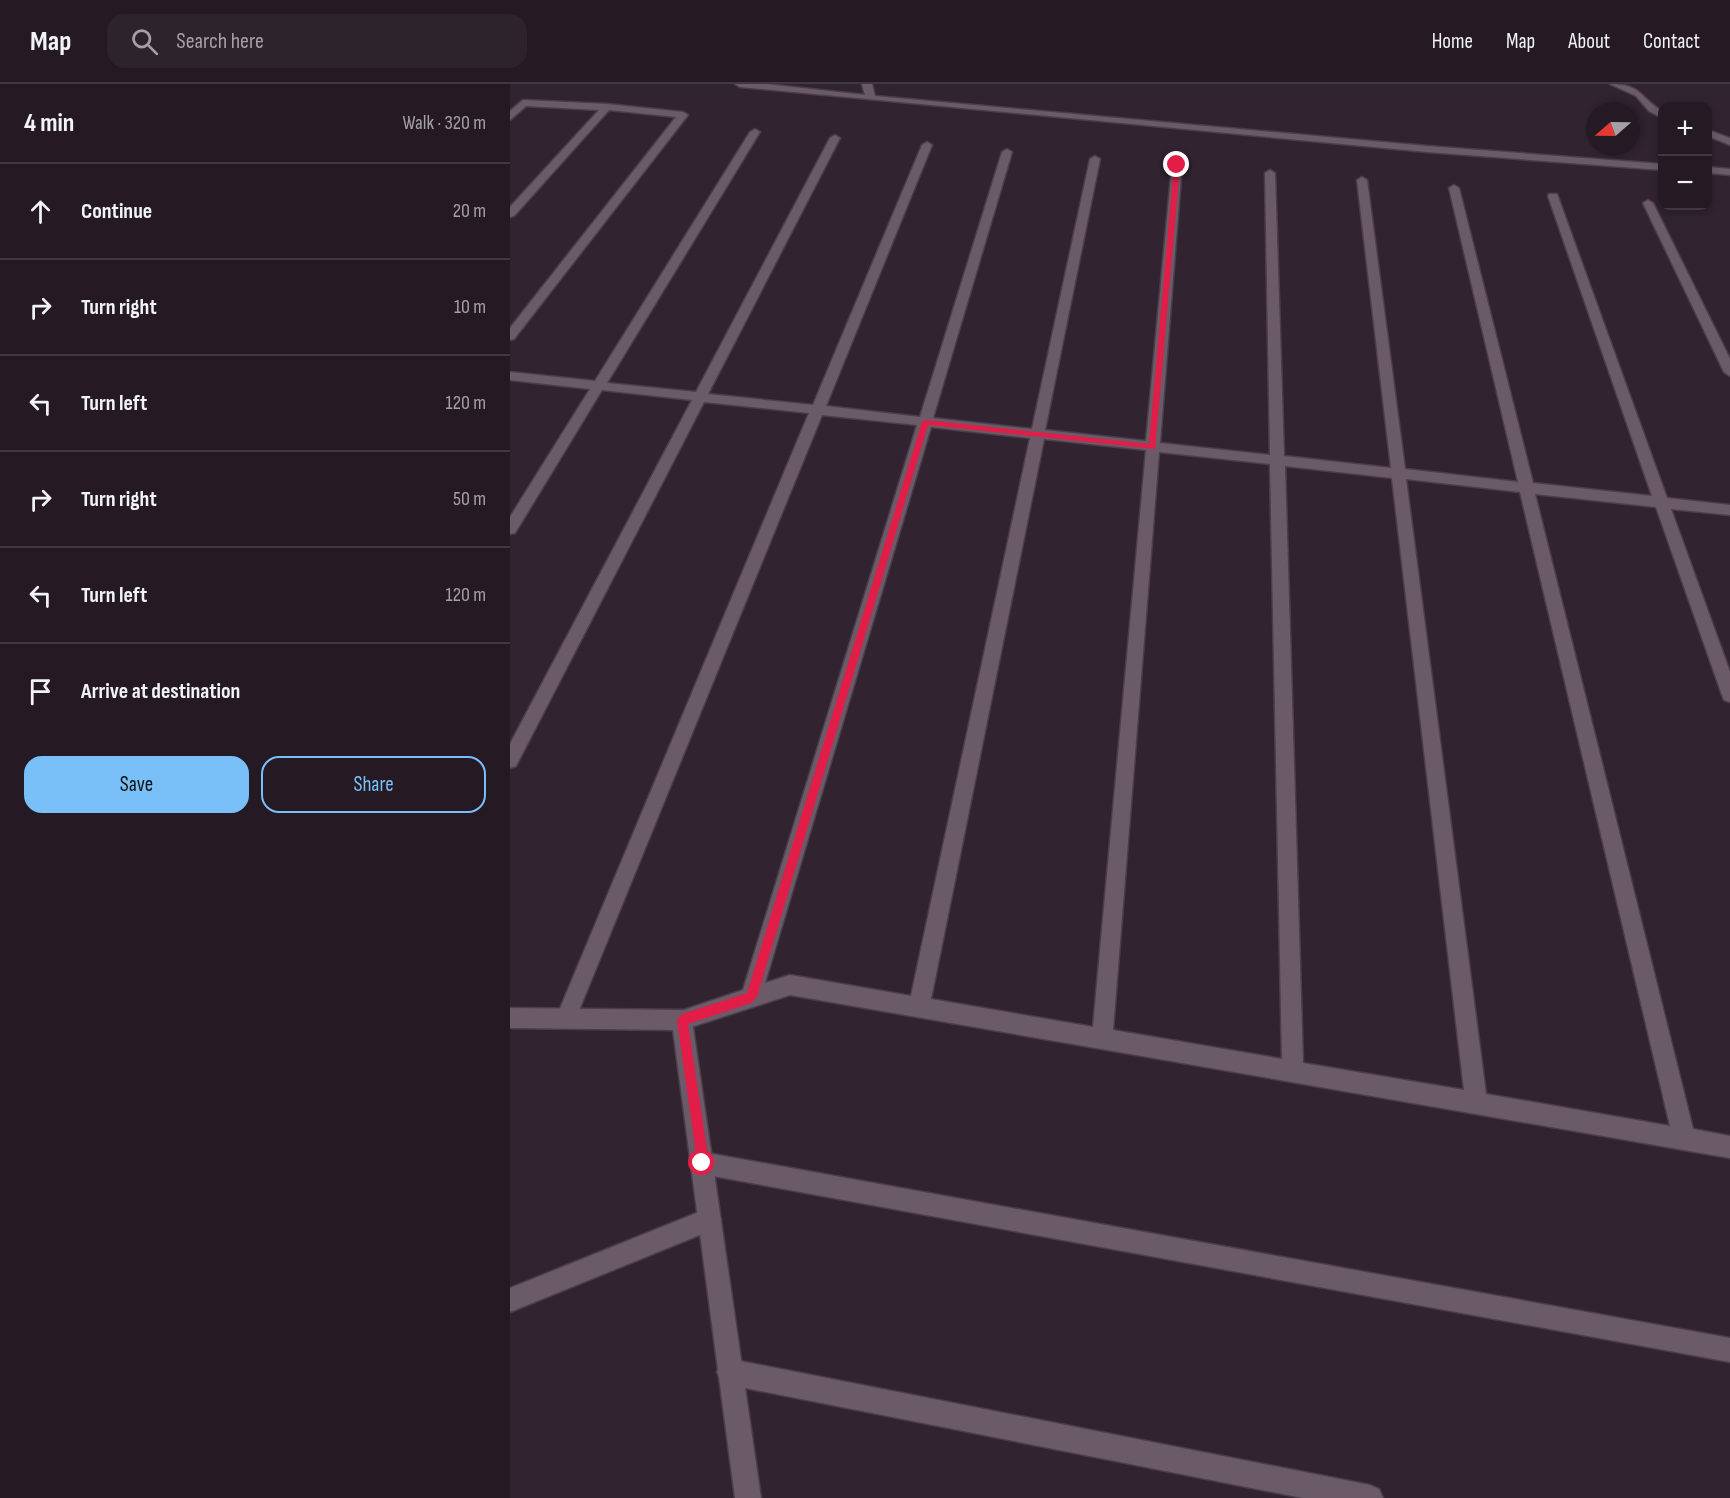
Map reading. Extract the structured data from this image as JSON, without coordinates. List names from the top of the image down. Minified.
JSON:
{"north":"left","page":{"header":"Map","search":"Search here","nav":["Home","Map","About","Contact"],"heading":["4 min","Walk · 320 m"],"map_buttons":["+","−"],"list":[["Continue","20 m"],["Turn right","10 m"],["Turn left","120 m"],["Turn right","50 m"],["Turn left","120 m"],"Arrive at destination"],"buttons":["Save","Share"]}}
